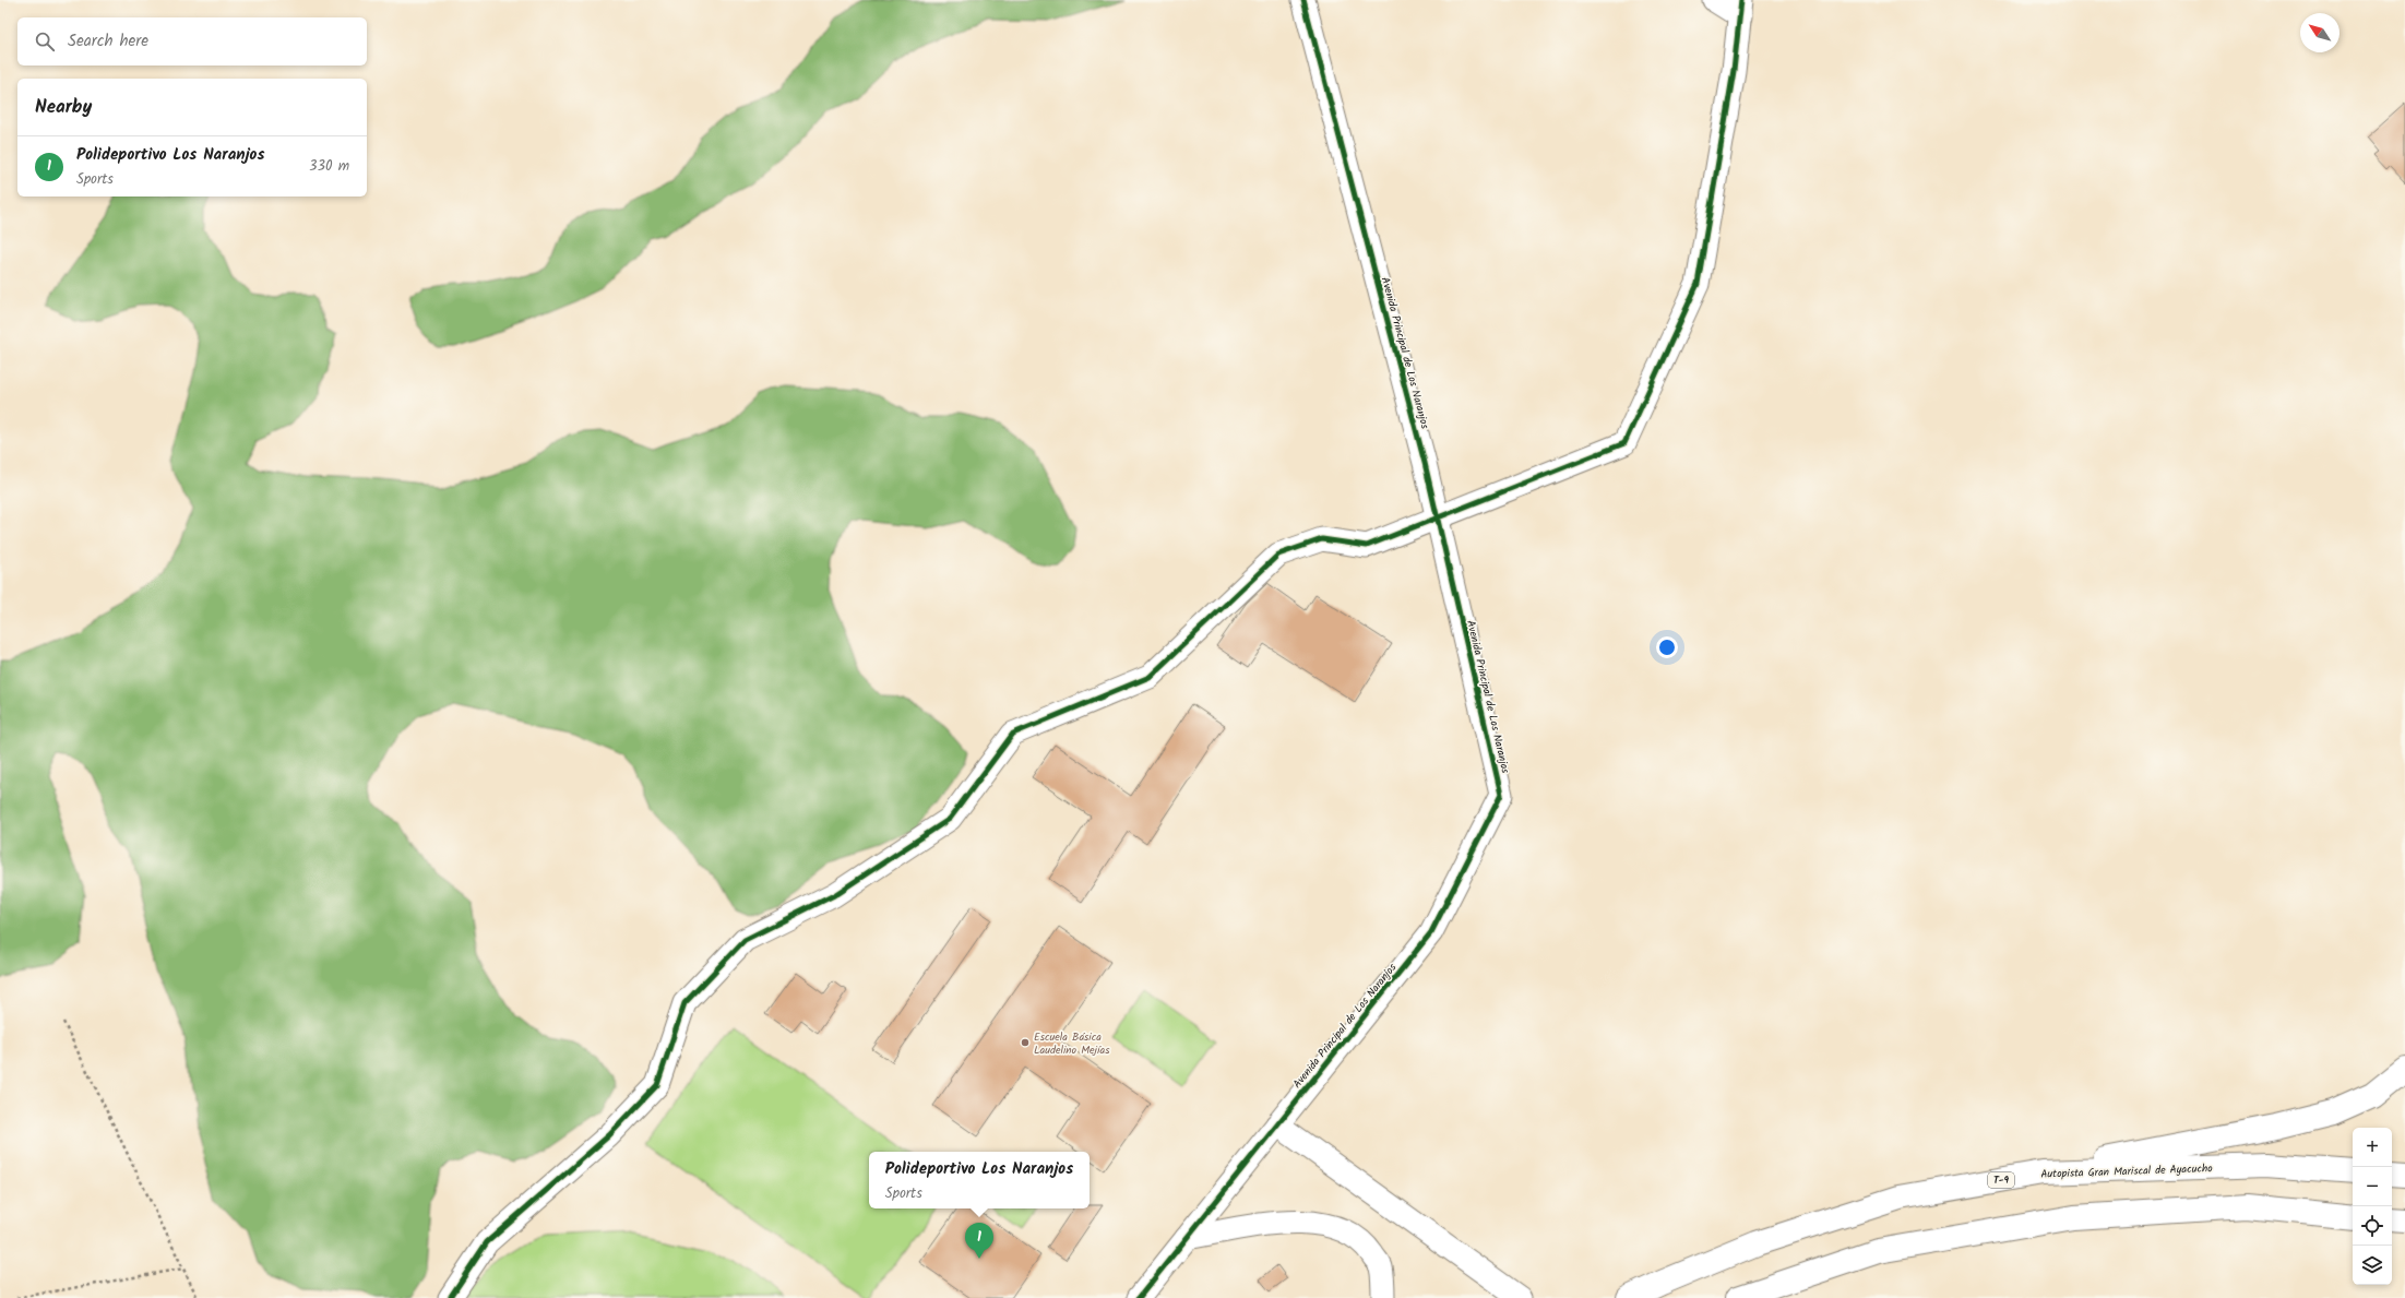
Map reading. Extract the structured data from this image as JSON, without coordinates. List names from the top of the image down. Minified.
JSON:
{"streets":{"highway":["Autopista Gran Mariscal de Ayacucho","T-9"],"street":["Avenida Principal de Los Naranjos"]},"places":["Escuela Básica Laudelino Mejías"],"north":"top left","page":{"search":"Search here","heading":"Nearby","list":[{"mark":"1","name":"Polideportivo Los Naranjos","note":"Sports","value":"330 m"}],"map_buttons":["+","−"],"popup":["Polideportivo Los Naranjos","Sports"],"pins":"1"}}
